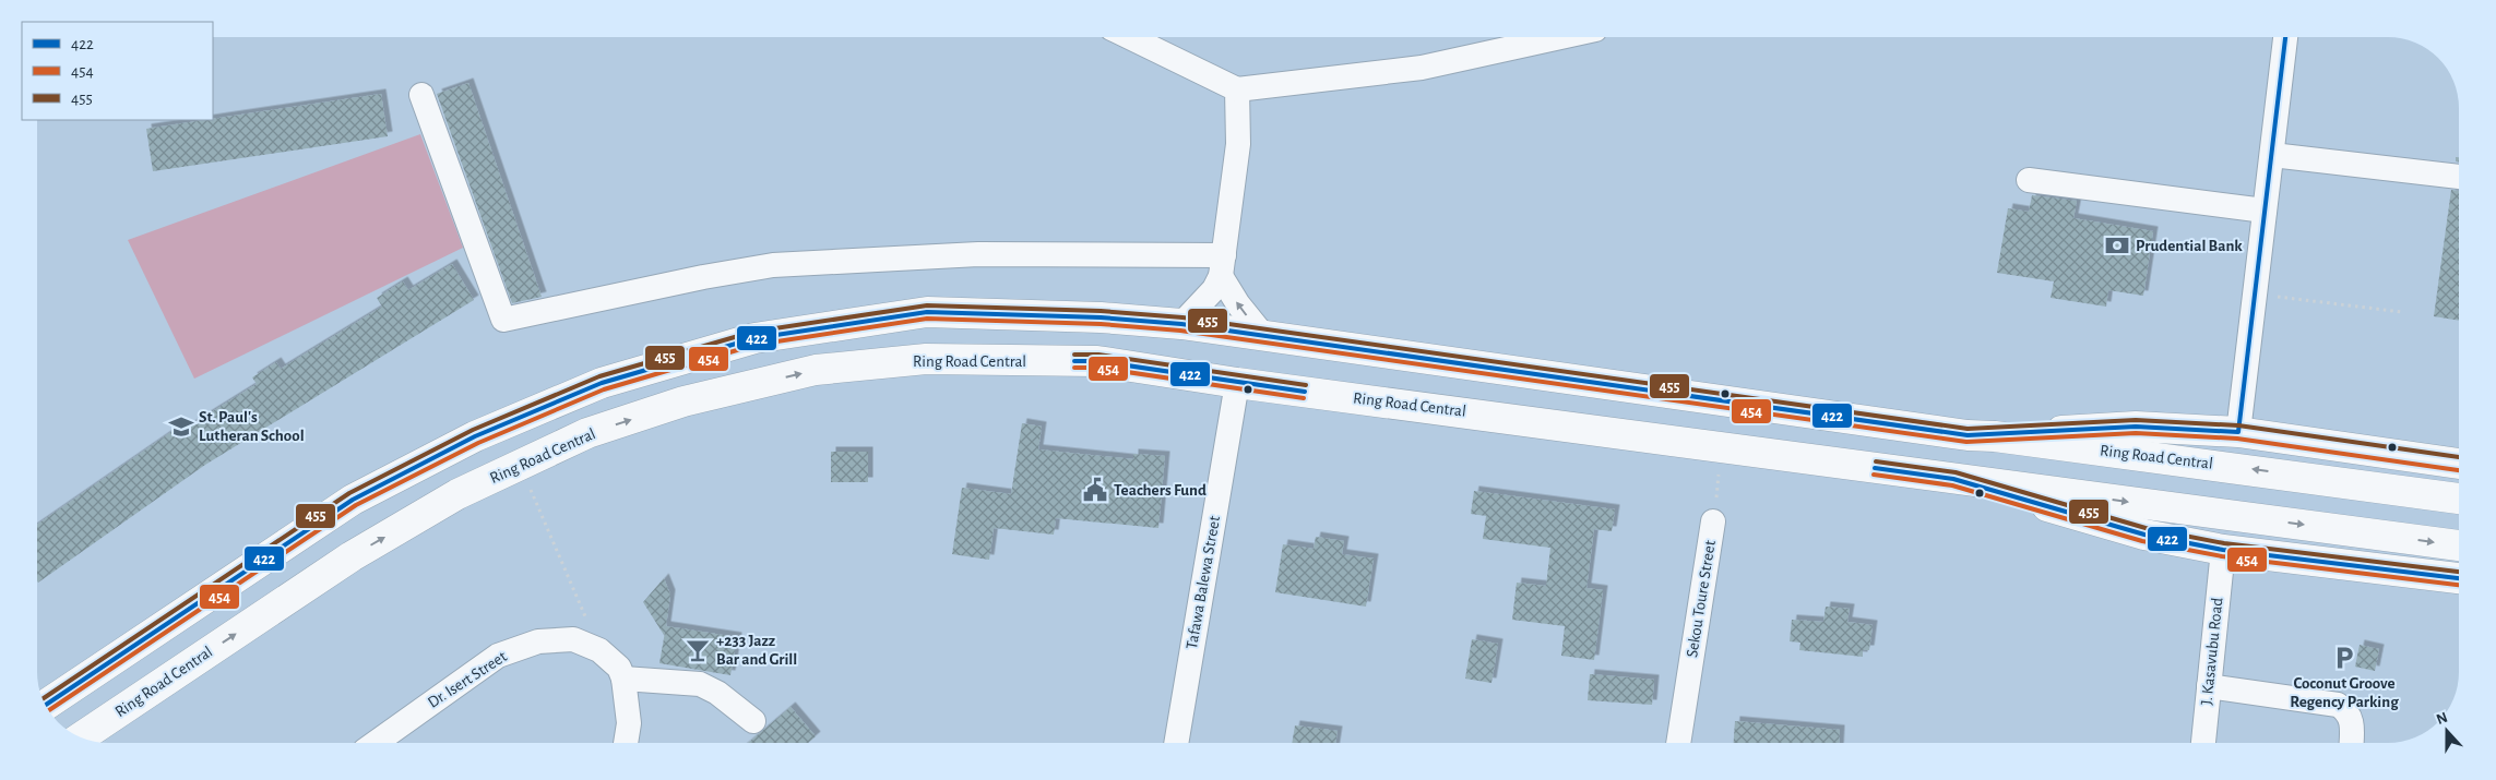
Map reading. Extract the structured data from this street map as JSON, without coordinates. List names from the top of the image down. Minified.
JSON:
{"streets":{"main road":["Ring Road Central"],"street":["Tafawa Balewa Street","Sekou Toure Street","J. Kasavubu Road","Dr. Isert Street"]},"crossings":[["Ring Road Central","Tafawa Balewa Street"],["Ring Road Central","Sekou Toure Street"],["Ring Road Central","J. Kasavubu Road"]],"places":{"bank":["Prudential Bank"],"school or university":["St. Paul's Lutheran School"],"public building":["Teachers Fund"],"bar":["+233 Jazz Bar and Grill"],"parking":["Coconut Groove Regency Parking"]},"lines":["transit line 422","transit line 455","transit line 454"],"legend":["422","454","455"],"north":"top"}
